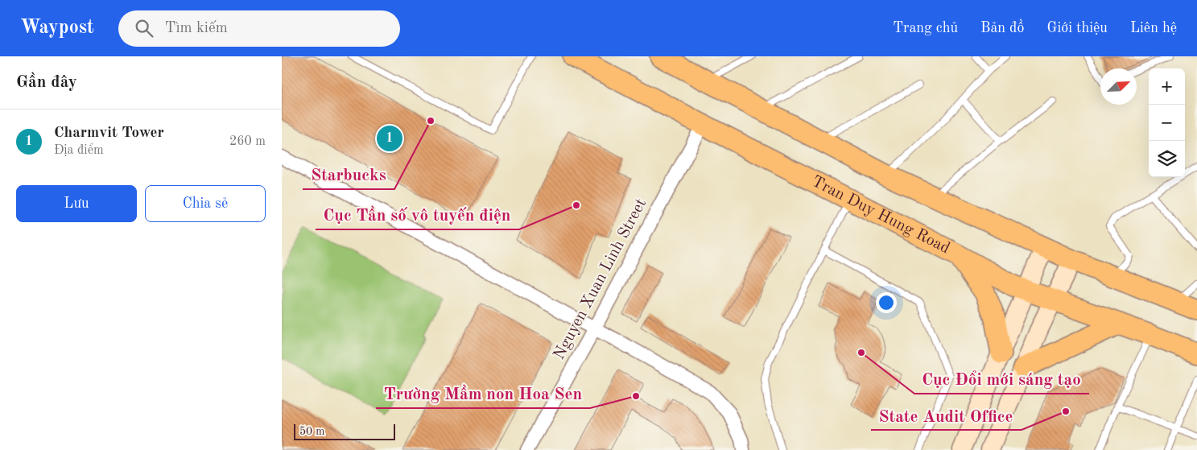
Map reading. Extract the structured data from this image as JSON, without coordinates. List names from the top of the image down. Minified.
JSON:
{"streets":{"main road":["Tran Duy Hung Road"],"street":["Nguyen Xuan Linh Street"]},"crossings":[["Tran Duy Hung Road","Nguyen Xuan Linh Street"]],"places":["Starbucks","Cục Tần số vô tuyến điện","Cục Đổi mới sáng tạo","Trường Mầm non Hoa Sen","State Audit Office"],"scale_bar":"50 m","north":"top right","page":{"header":"Waypost","search":"Tìm kiếm","nav":["Trang chủ","Bản đồ","Giới thiệu","Liên hệ"],"heading":"Gần đây","map_buttons":["+","−"],"list":[{"mark":"1","name":"Charmvit Tower","note":"Địa điểm","value":"260 m"}],"pins":"1","buttons":["Lưu","Chia sẻ"],"scale":"50 m"}}
